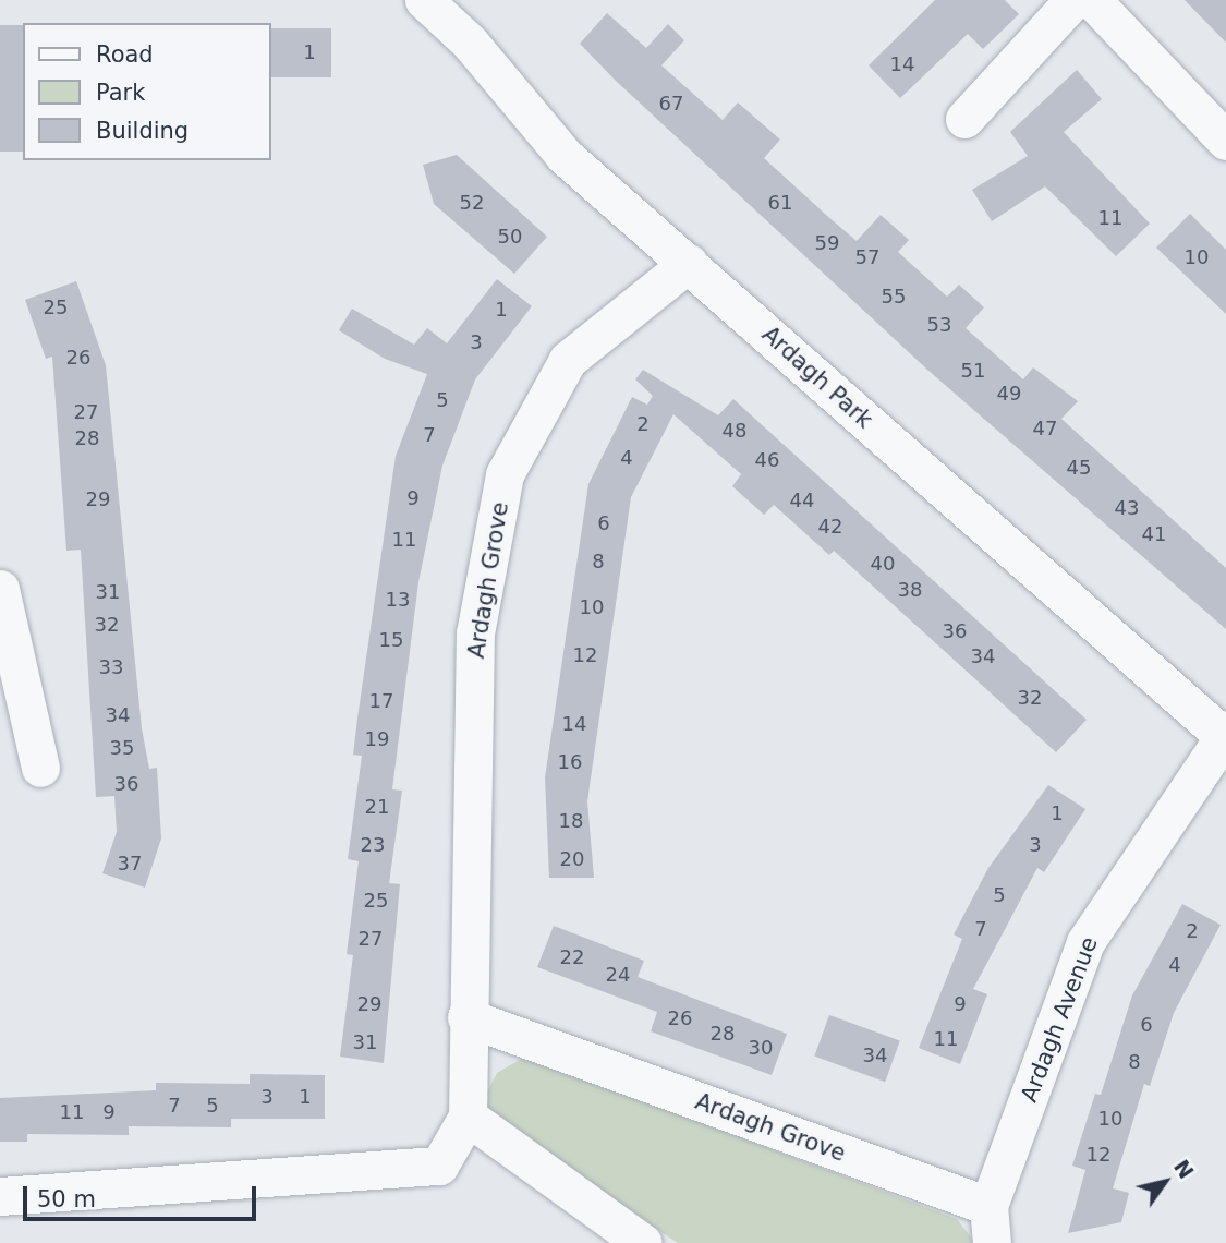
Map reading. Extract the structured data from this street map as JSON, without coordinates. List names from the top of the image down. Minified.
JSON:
{"streets":{"street":["Ardagh Park","Ardagh Grove","Ardagh Avenue"]},"crossings":[["Ardagh Park","Ardagh Grove"],["Ardagh Park","Ardagh Avenue"],["Ardagh Grove","Ardagh Avenue"]],"house_numbers":["1","14","67","52","61","11","50","59","57","10","55","25","1","53","3","26","51","49","5","27","2","47","48","7","28","4","46","45","9","29","44","43","6","42","41","11","8","40","38","31","13","10","32","36","15","12","34","33","32","17","34","14","19","35","16","36","21","1","18","23","3","20","37","5","25","7","2","27","22","4","24","29","9","26","6","28","11","31","30","34","8","3","1","7","5","11","9","10","12"],"legend":["Road","Park","Building"],"scale_bar":"50 m","north":"top right"}
